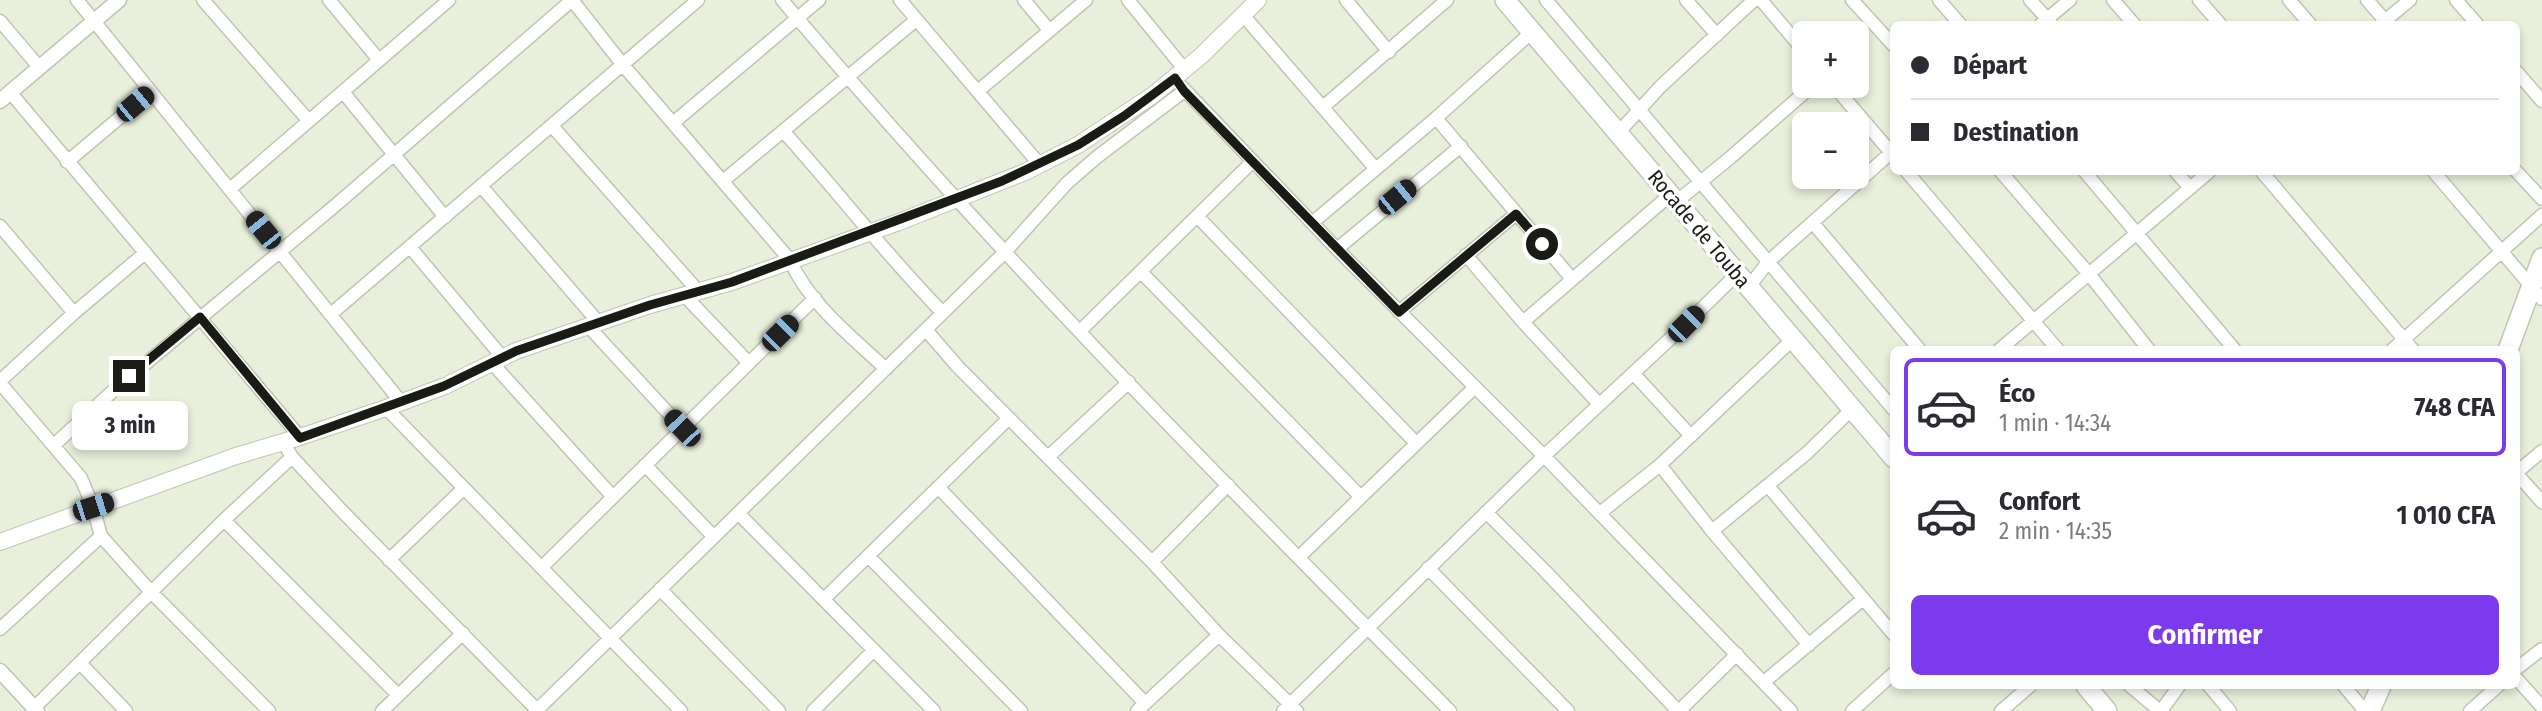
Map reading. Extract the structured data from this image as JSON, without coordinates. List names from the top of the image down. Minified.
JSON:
{"streets":{"main road":["Rocade de Touba"]},"page":{"map_buttons":["+","−"],"banner":["Départ","Destination"],"list":[{"name":"Éco","note":"1 min · 14:34","value":"748 CFA"},{"name":"Confort","note":"2 min · 14:35","value":"1 010 CFA"}],"bubble":"3 min","buttons":"Confirmer"}}
